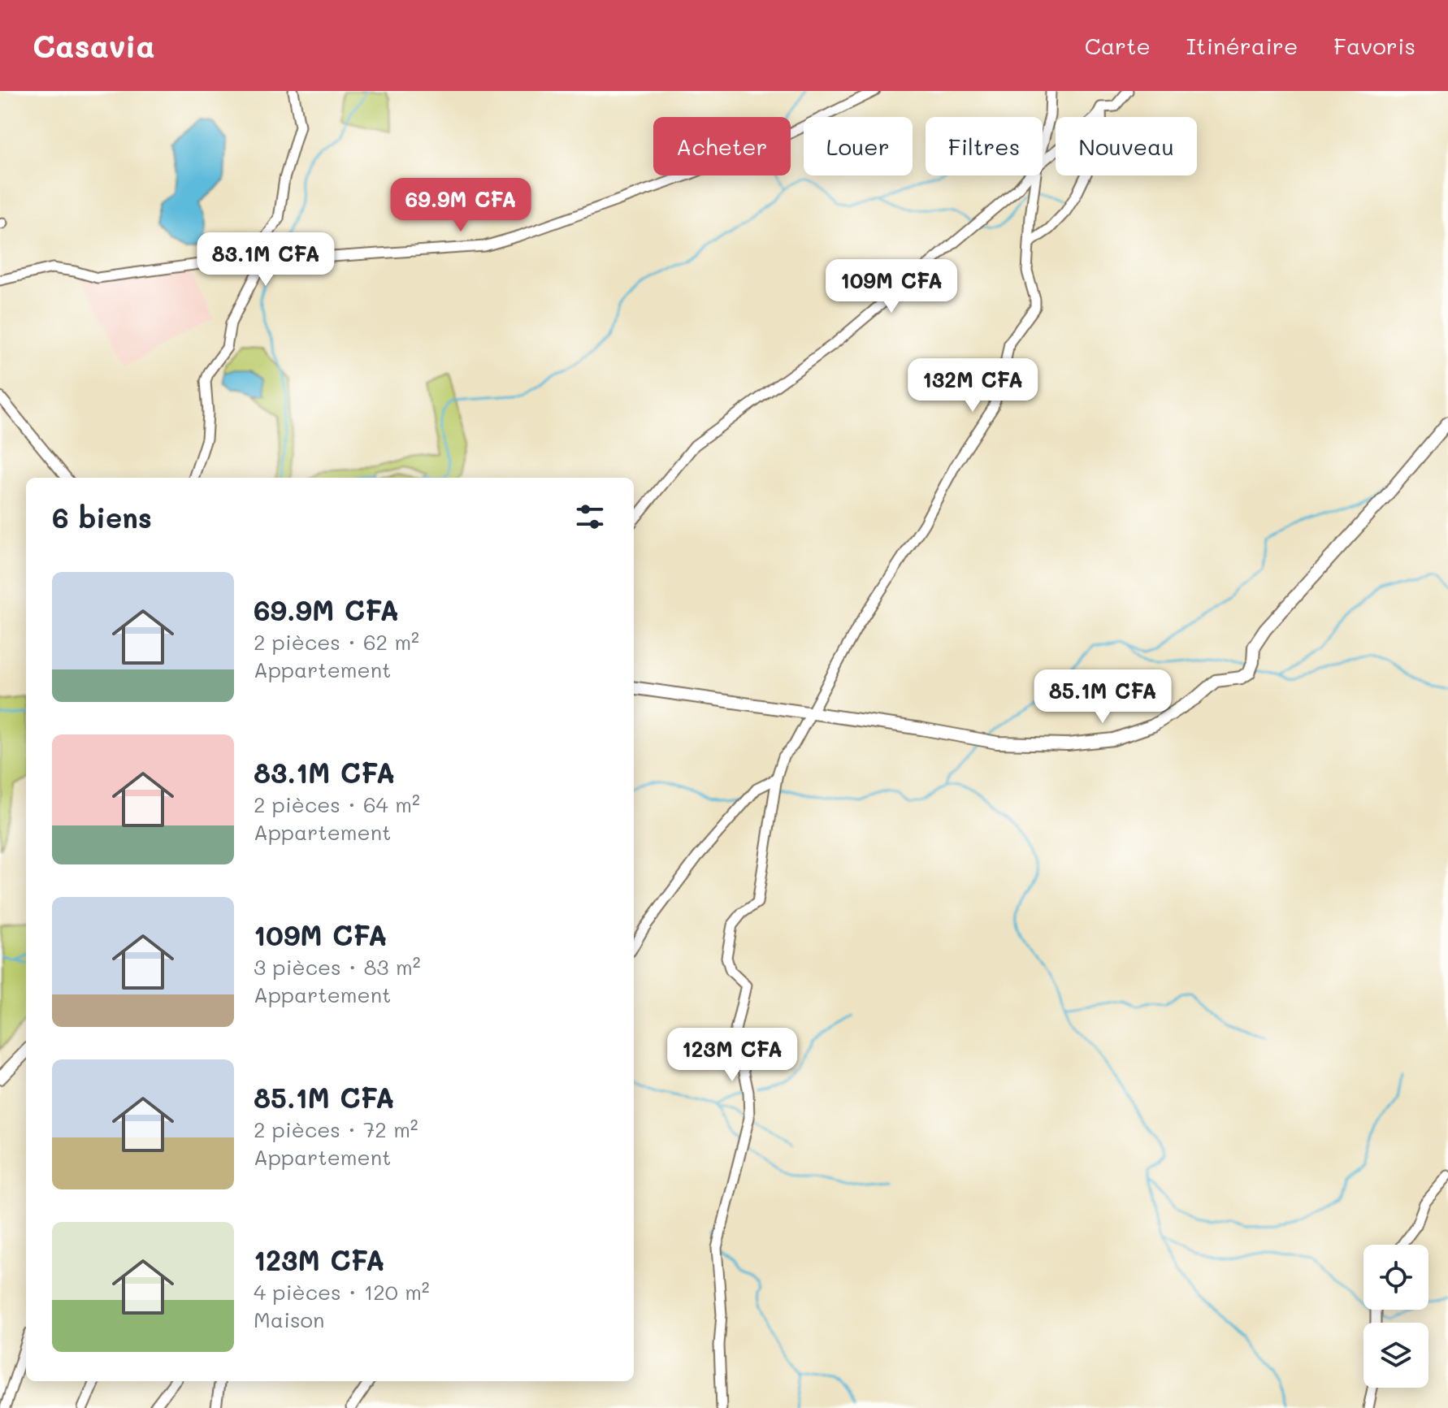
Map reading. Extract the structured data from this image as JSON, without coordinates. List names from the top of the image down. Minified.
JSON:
{"page":{"header":"Casavia","nav":["Carte","Itinéraire","Favoris"],"chip":["Acheter","Louer","Filtres","Nouveau"],"price":["69.9M CFA","83.1M CFA","109M CFA","132M CFA","85.1M CFA","123M CFA"],"heading":"6 biens","list":[{"name":"69.9M CFA","note":"2 pièces · 62 m² · Appartement"},{"name":"83.1M CFA","note":"2 pièces · 64 m² · Appartement"},{"name":"109M CFA","note":"3 pièces · 83 m² · Appartement"},{"name":"85.1M CFA","note":"2 pièces · 72 m² · Appartement"},{"name":"123M CFA","note":"4 pièces · 120 m² · Maison"}]}}
